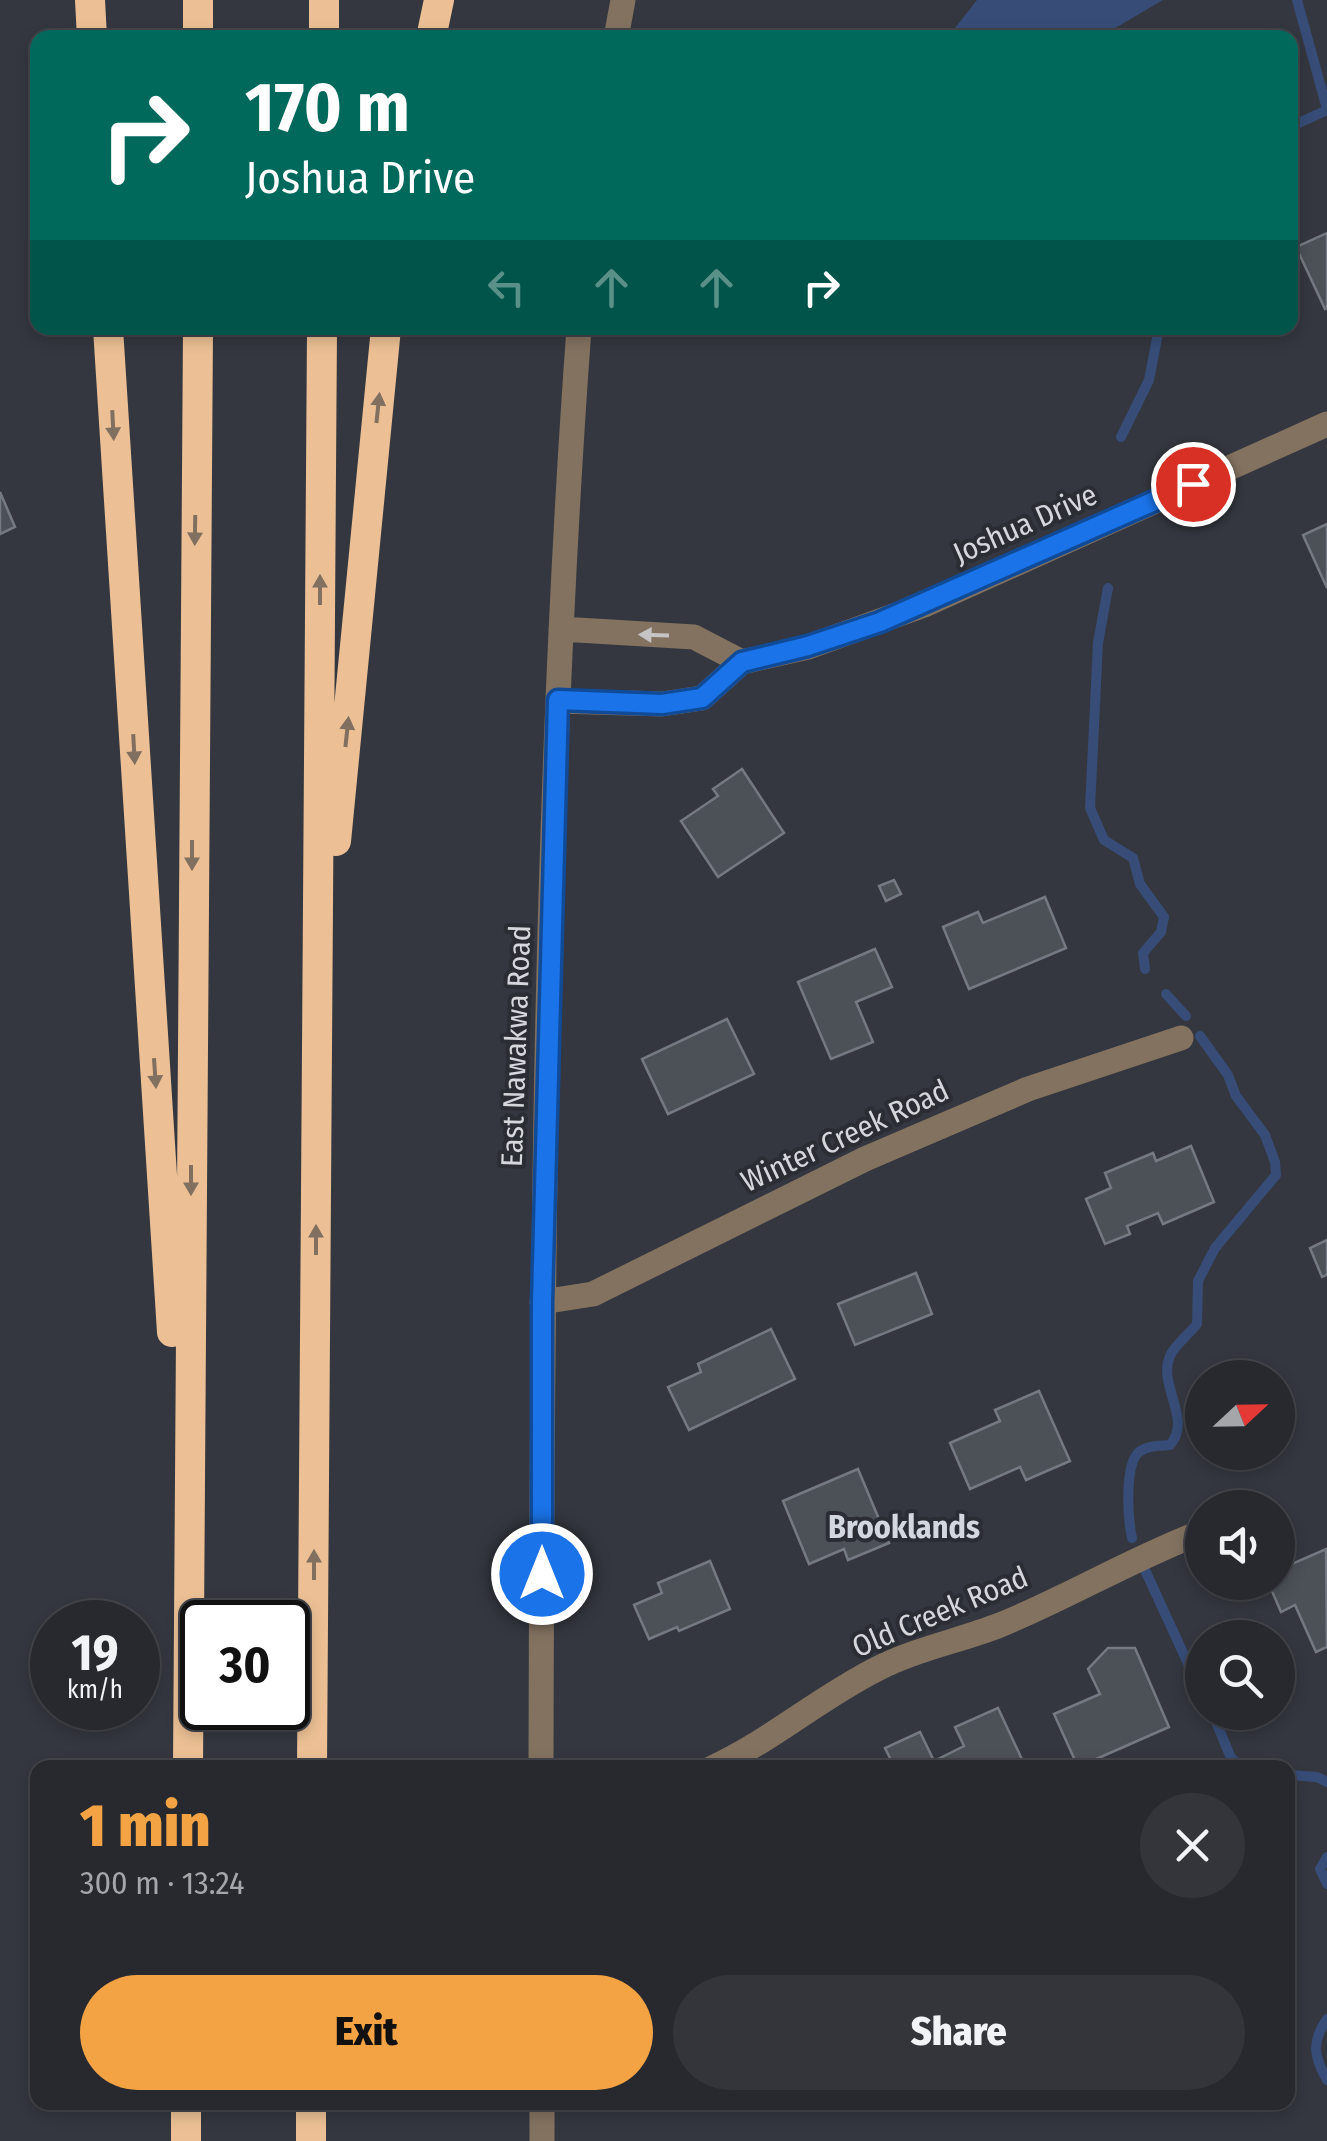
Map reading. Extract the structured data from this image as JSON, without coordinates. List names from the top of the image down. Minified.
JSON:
{"streets":{"street":["Joshua Drive","East Nawakwa Road","Winter Creek Road","Old Creek Road"]},"crossings":[["Joshua Drive","East Nawakwa Road"],["East Nawakwa Road","Winter Creek Road"]],"districts":["Brooklands"],"north":"right","page":{"turn":["170 m","Joshua Drive"],"speed":"19 km/h","limit":"30","heading":["1 min","300 m · 13:24"],"buttons":["Exit","Share"]}}
